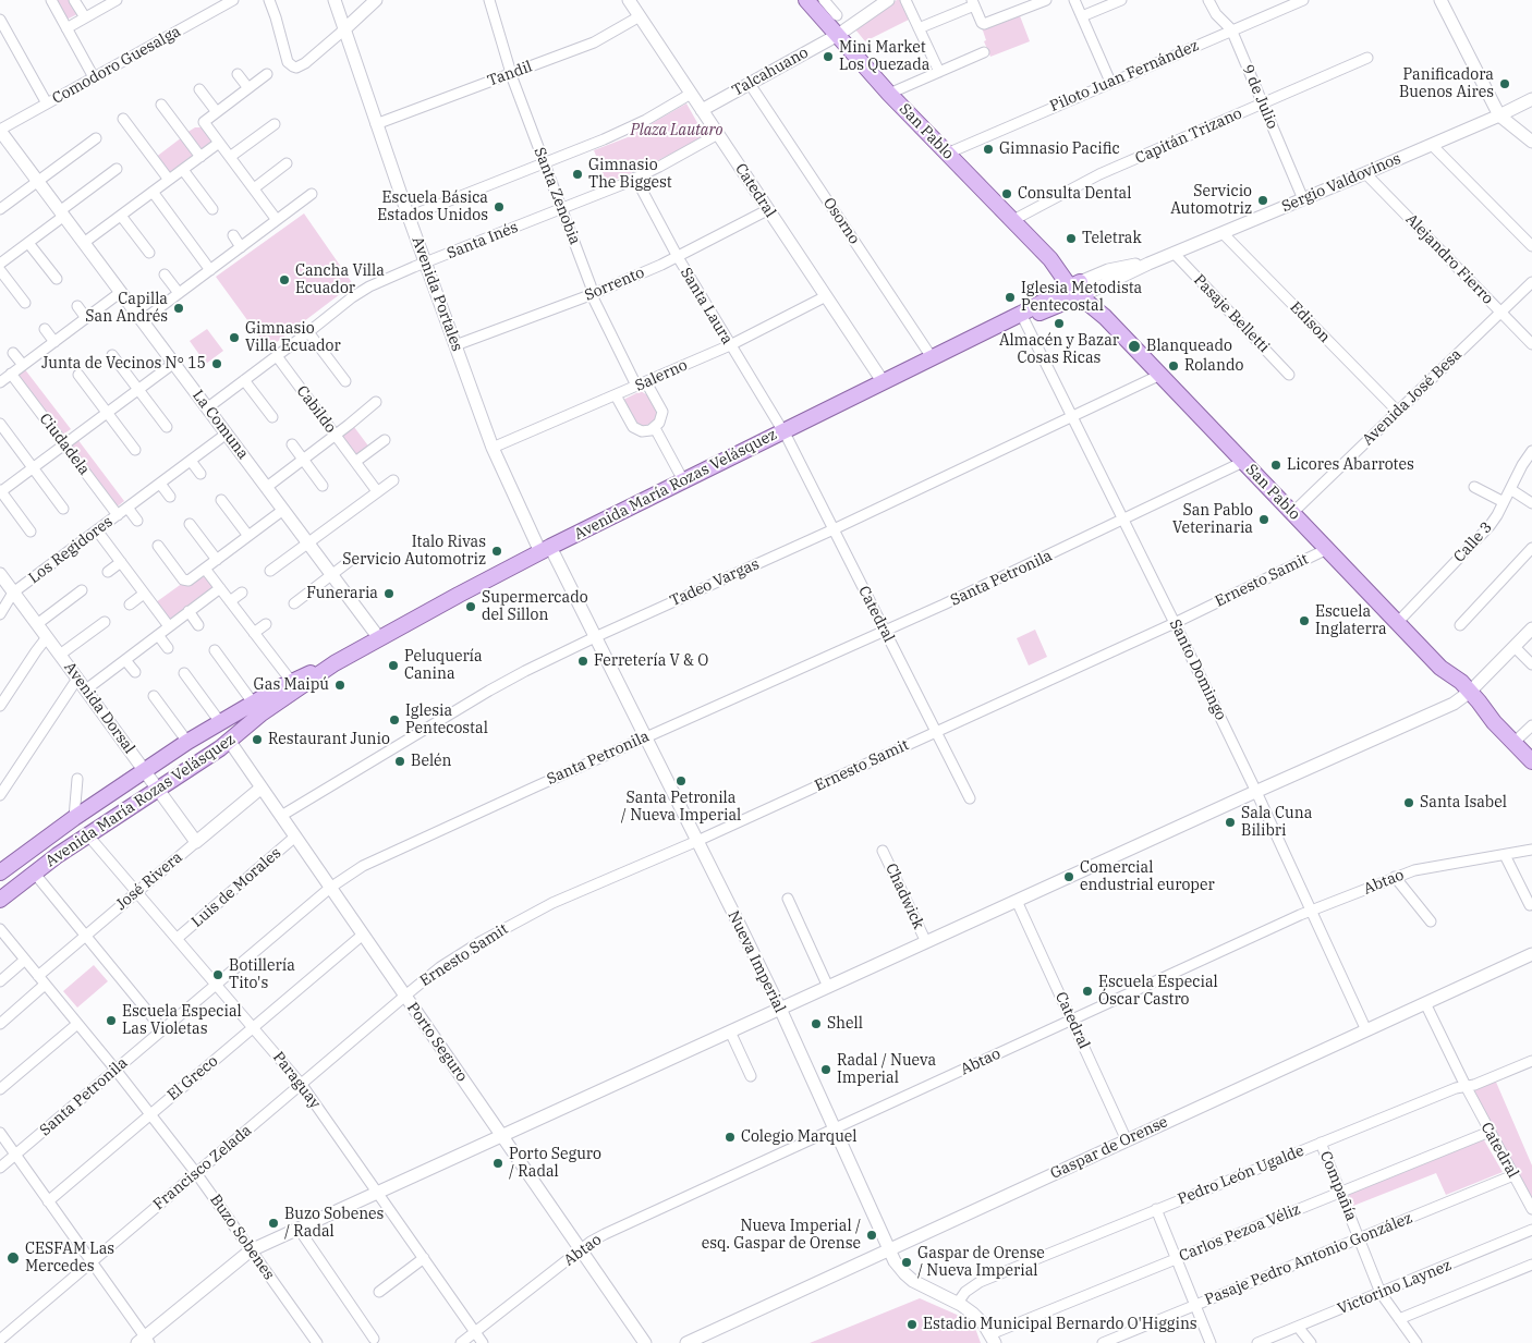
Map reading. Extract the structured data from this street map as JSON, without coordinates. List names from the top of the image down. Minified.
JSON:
{"streets":{"main road":["San Pablo","Avenida María Rozas Velásquez"],"street":["Comodoro Guesalga","Talcahuano","Tandil","Piloto Juan Fernández","9 de Julio","Capitán Trizano","Sergio Valdovinos","Catedral","Santa Zenobia","Osorno","Santa Inés","Alejandro Fierro","Sorrento","Avenida Portales","Santa Laura","Pasaje Belletti","Edison","Salerno","Avenida José Besa","Cabildo","La Comuna","Ciudadela","Calle 3","Los Regidores","Santa Petronila","Ernesto Samit","Tadeo Vargas","Santo Domingo","Avenida Dorsal","José Rivera","Abtao","Luis de Morales","Chadwick","Nueva Imperial","Porto Seguro","El Greco","Paraguay","Gaspar de Orense","Francisco Zelada","Pedro León Ugalde","Compañía","Carlos Pezoa Véliz","Buzo Sobenes","Pasaje Pedro Antonio González","Victorino Laynez"]},"crossings":[["Comodoro Guesalga","La Comuna"],["Talcahuano","San Pablo"],["Talcahuano","Catedral"],["Talcahuano","Osorno"],["Tandil","Catedral"],["Tandil","Santa Zenobia"],["Tandil","Avenida Portales"],["Piloto Juan Fernández","9 de Julio"],["Piloto Juan Fernández","San Pablo"],["9 de Julio","Capitán Trizano"],["9 de Julio","Sergio Valdovinos"],["San Pablo","Capitán Trizano"],["San Pablo","Sergio Valdovinos"],["San Pablo","Avenida José Besa"],["San Pablo","Avenida María Rozas Velásquez"],["San Pablo","Calle 3"],["San Pablo","Santa Petronila"],["San Pablo","Ernesto Samit"],["San Pablo","Tadeo Vargas"],["Sergio Valdovinos","Alejandro Fierro"],["Sergio Valdovinos","Pasaje Belletti"],["Sergio Valdovinos","Edison"],["Sergio Valdovinos","Avenida María Rozas Velásquez"],["Catedral","Santa Inés"],["Catedral","Sorrento"],["Catedral","Santa Laura"],["Catedral","Salerno"],["Catedral","Avenida María Rozas Velásquez"],["Catedral","Santa Petronila"],["Catedral","Ernesto Samit"],["Catedral","Tadeo Vargas"],["Catedral","Abtao"],["Catedral","Gaspar de Orense"],["Catedral","Pedro León Ugalde"],["Catedral","Carlos Pezoa Véliz"],["Catedral","Pasaje Pedro Antonio González"],["Santa Zenobia","Santa Inés"],["Santa Zenobia","Sorrento"],["Santa Zenobia","Salerno"],["Osorno","Avenida María Rozas Velásquez"],["Santa Inés","Avenida Portales"],["Santa Inés","Santa Laura"],["Santa Inés","Cabildo"],["Santa Inés","La Comuna"],["Alejandro Fierro","Avenida José Besa"],["Sorrento","Avenida Portales"],["Sorrento","Santa Laura"],["Avenida Portales","Salerno"],["Avenida Portales","Avenida María Rozas Velásquez"],["Avenida Portales","Nueva Imperial"],["Santa Laura","Salerno"],["Santa Laura","Avenida María Rozas Velásquez"],["Edison","Avenida José Besa"],["La Comuna","Avenida María Rozas Velásquez"],["La Comuna","Los Regidores"],["Ciudadela","Los Regidores"],["Avenida María Rozas Velásquez","Santo Domingo"],["Avenida María Rozas Velásquez","Avenida Dorsal"],["Avenida María Rozas Velásquez","Nueva Imperial"],["Avenida María Rozas Velásquez","Porto Seguro"],["Avenida María Rozas Velásquez","Paraguay"],["Los Regidores","Avenida Dorsal"],["Santa Petronila","Santo Domingo"],["Santa Petronila","Nueva Imperial"],["Santa Petronila","Porto Seguro"],["Santa Petronila","Paraguay"],["Santa Petronila","Buzo Sobenes"],["Ernesto Samit","Santo Domingo"],["Ernesto Samit","Nueva Imperial"],["Ernesto Samit","Porto Seguro"],["Ernesto Samit","Francisco Zelada"],["Tadeo Vargas","Santo Domingo"],["Tadeo Vargas","Nueva Imperial"],["Tadeo Vargas","Porto Seguro"],["Santo Domingo","Abtao"],["Santo Domingo","Gaspar de Orense"],["Avenida Dorsal","José Rivera"],["José Rivera","Porto Seguro"],["José Rivera","Paraguay"],["José Rivera","Buzo Sobenes"],["Abtao","Nueva Imperial"],["Abtao","Porto Seguro"],["Abtao","Paraguay"],["Luis de Morales","Porto Seguro"],["Luis de Morales","Paraguay"],["Nueva Imperial","Gaspar de Orense"],["Nueva Imperial","Pedro León Ugalde"],["Nueva Imperial","Carlos Pezoa Véliz"],["Porto Seguro","El Greco"],["Porto Seguro","Francisco Zelada"],["El Greco","Paraguay"],["El Greco","Buzo Sobenes"],["Paraguay","Francisco Zelada"],["Francisco Zelada","Buzo Sobenes"],["Pedro León Ugalde","Compañía"],["Compañía","Carlos Pezoa Véliz"],["Compañía","Pasaje Pedro Antonio González"],["Compañía","Victorino Laynez"]],"parks":["Plaza Lautaro"],"places":["Mini Market Los Quezada","Panificadora Buenos Aires","Gimnasio Pacific","Gimnasio The Biggest","Consulta Dental","Servicio Automotriz","Escuela Básica Estados Unidos","Teletrak","Cancha Villa Ecuador","Iglesia Metodista Pentecostal","Capilla San Andrés","Almacén y Bazar Cosas Ricas","Gimnasio Villa Ecuador","Blanqueado","Junta de Vecinos N° 15","Rolando","Licores Abarrotes","San Pablo Veterinaria","Italo Rivas Servicio Automotriz","Funeraria","Supermercado del Sillon","Escuela Inglaterra","Ferretería V & O","Peluquería Canina","Gas Maipú","Iglesia Pentecostal","Restaurant Junio","Belén","Santa Petronila / Nueva Imperial","Santa Isabel","Sala Cuna Bilibri","Comercial endustrial europer","Botillería Tito's","Escuela Especial Óscar Castro","Escuela Especial Las Violetas","Shell","Radal / Nueva Imperial","Colegio Marquel","Porto Seguro / Radal","Buzo Sobenes / Radal","Nueva Imperial / esq. Gaspar de Orense","CESFAM Las Mercedes","Gaspar de Orense / Nueva Imperial","Estadio Municipal Bernardo O'Higgins"]}
